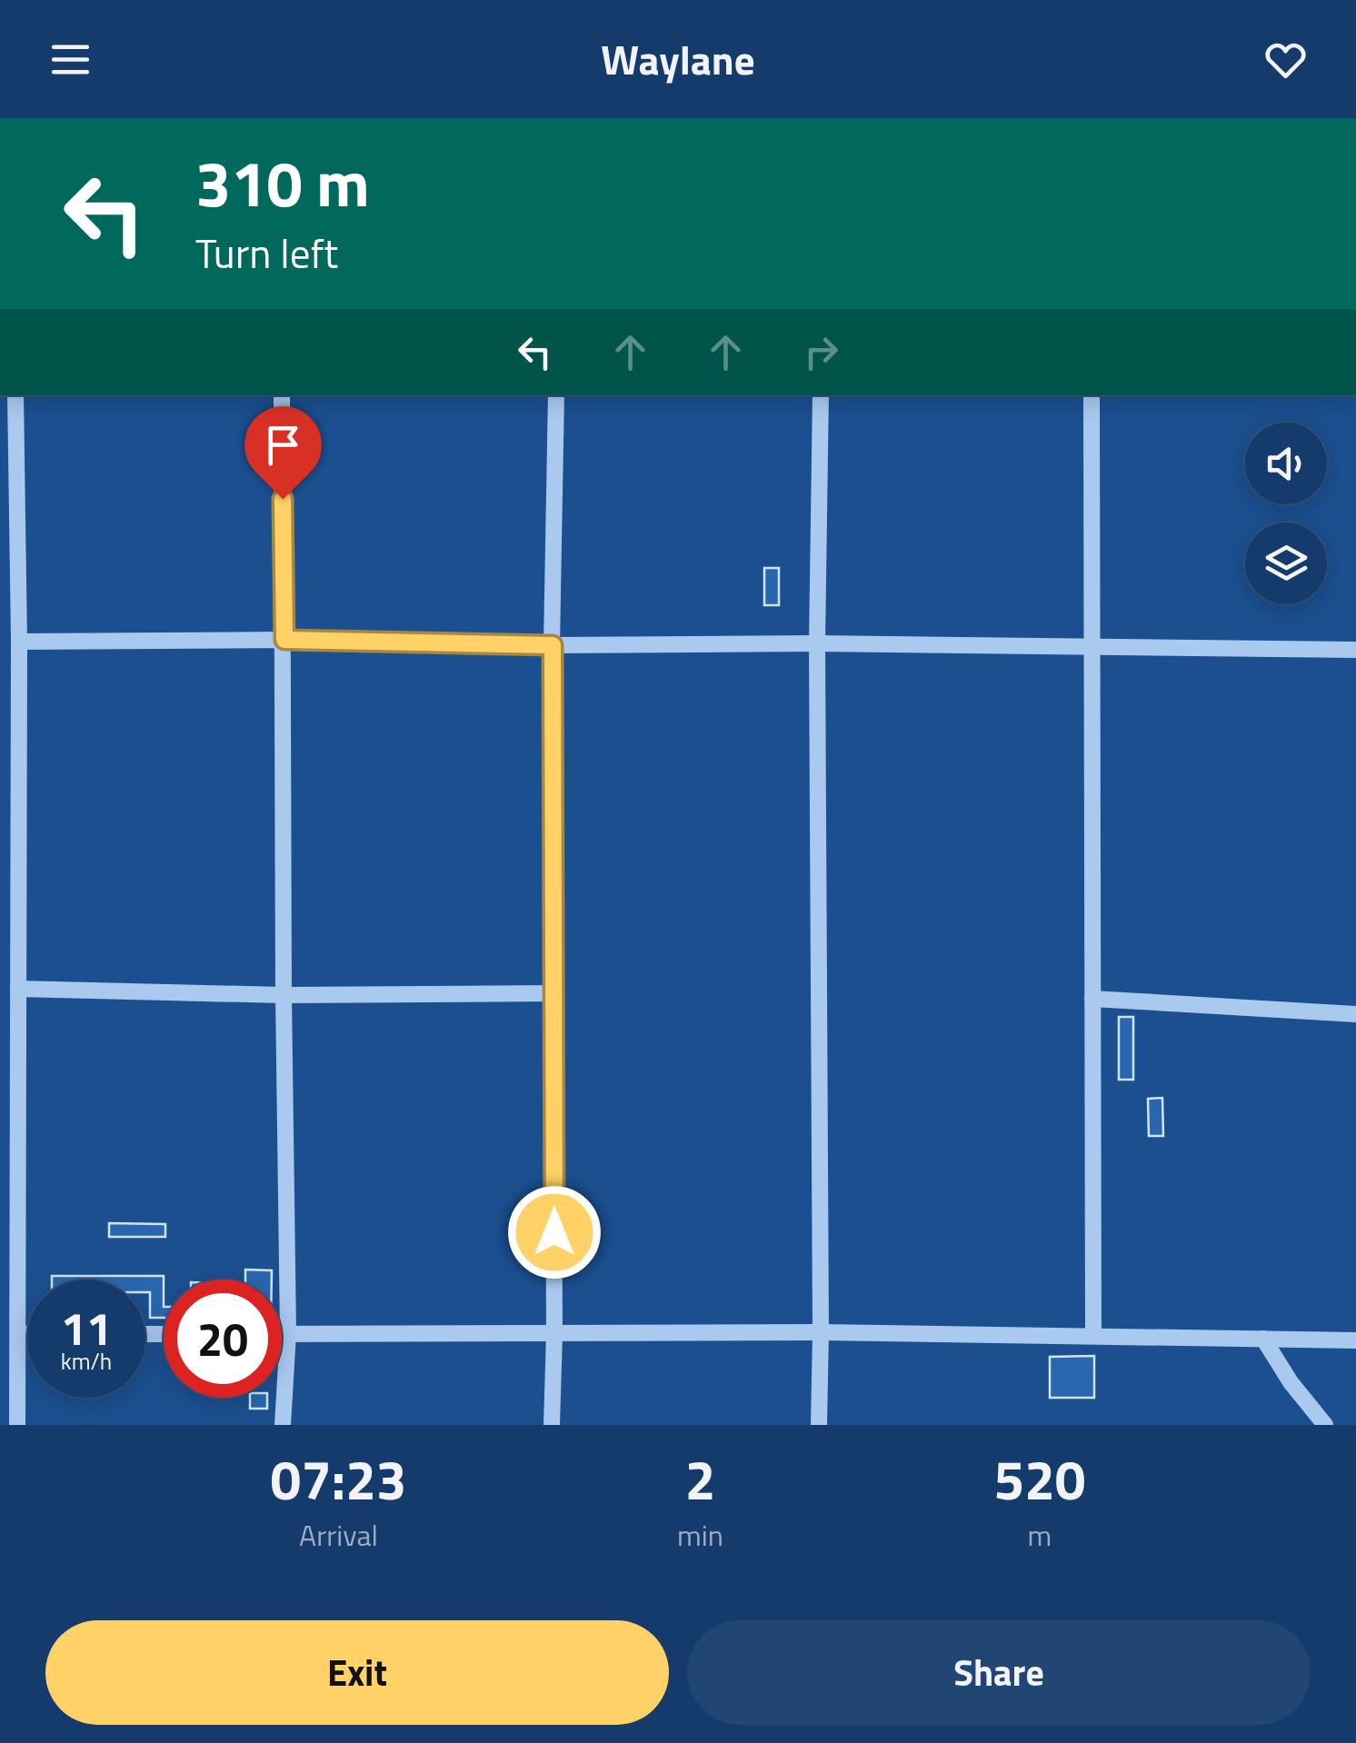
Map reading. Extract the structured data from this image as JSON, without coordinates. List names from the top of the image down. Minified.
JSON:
{"page":{"header":"Waylane","turn":["310 m","Turn left"],"speed":"11 km/h","limit":"20","eta":["07:23","Arrival","2","min","520","m"],"buttons":["Exit","Share"]}}
